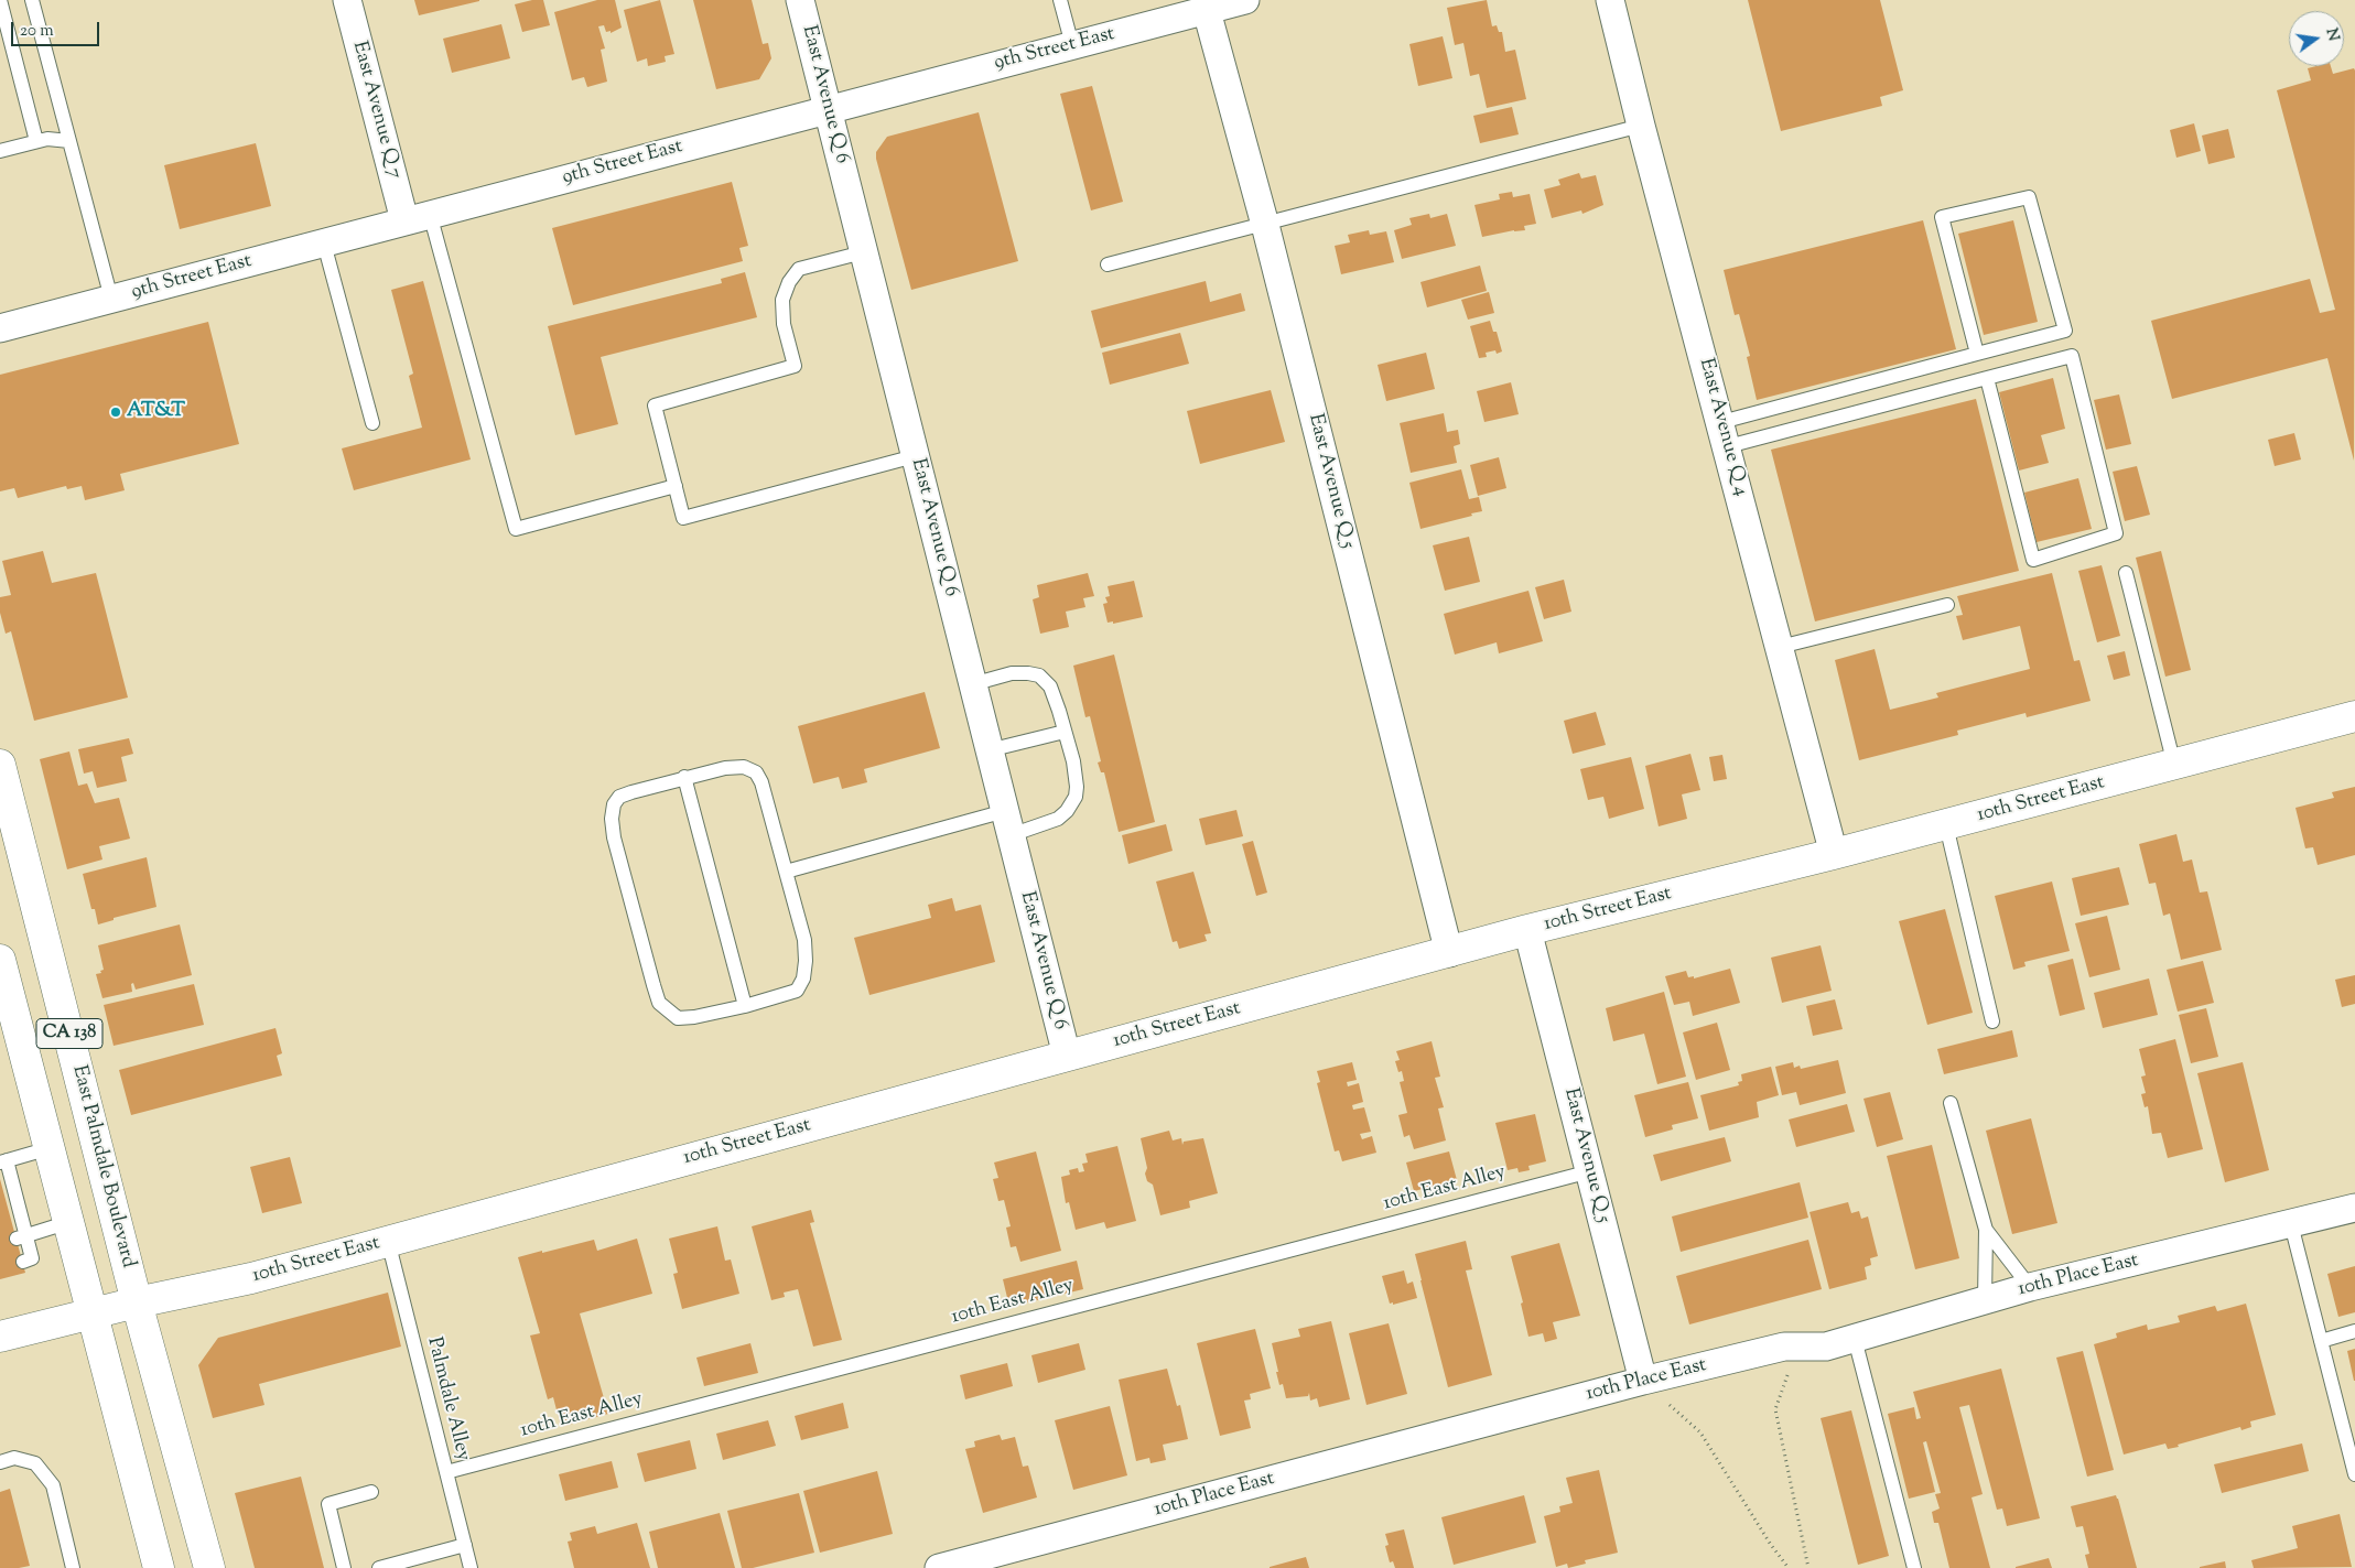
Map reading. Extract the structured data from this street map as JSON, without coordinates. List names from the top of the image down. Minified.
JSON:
{"streets":{"main road":["10th Street East","CA 138","East Palmdale Boulevard"],"street":["9th Street East","East Avenue Q 6","East Avenue Q 7","East Avenue Q 4","East Avenue Q 5","10th Place East"],"lane":["10th East Alley","Palmdale Alley"]},"crossings":[["9th Street East","East Avenue Q 6"],["9th Street East","East Avenue Q 7"],["9th Street East","East Avenue Q 5"],["East Avenue Q 6","10th Street East"],["East Avenue Q 4","10th Street East"],["East Avenue Q 5","10th Street East"],["East Avenue Q 5","10th East Alley"],["East Avenue Q 5","10th Place East"],["10th Street East","CA 138"],["10th Street East","East Palmdale Boulevard"],["10th Street East","Palmdale Alley"],["10th East Alley","Palmdale Alley"]],"places":["AT&T"],"scale_bar":"20 m","north":"right"}
